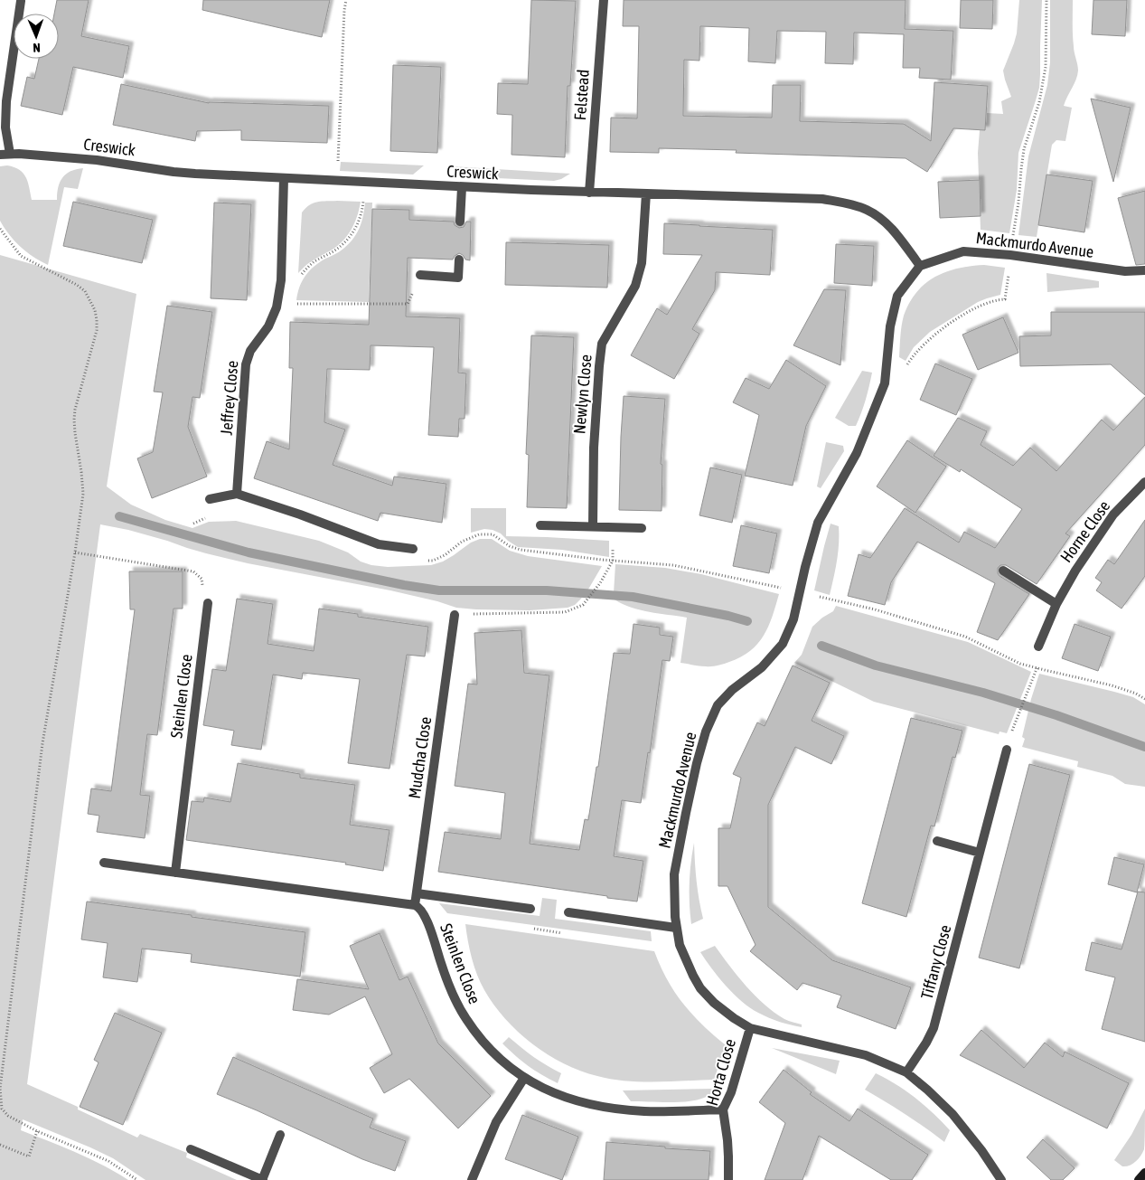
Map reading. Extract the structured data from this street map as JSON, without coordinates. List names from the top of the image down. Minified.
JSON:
{"streets":{"street":["Felstead","Creswick","Mackmurdo Avenue","Newlyn Close","Jeffrey Close","Horne Close","Steinlen Close","Mudcha Close","Tiffany Close","Horta Close"]},"crossings":[["Felstead","Creswick"],["Creswick","Mackmurdo Avenue"],["Creswick","Newlyn Close"],["Creswick","Jeffrey Close"],["Mackmurdo Avenue","Tiffany Close"],["Mackmurdo Avenue","Horta Close"],["Steinlen Close","Mudcha Close"],["Steinlen Close","Horta Close"]],"north":"bottom"}
